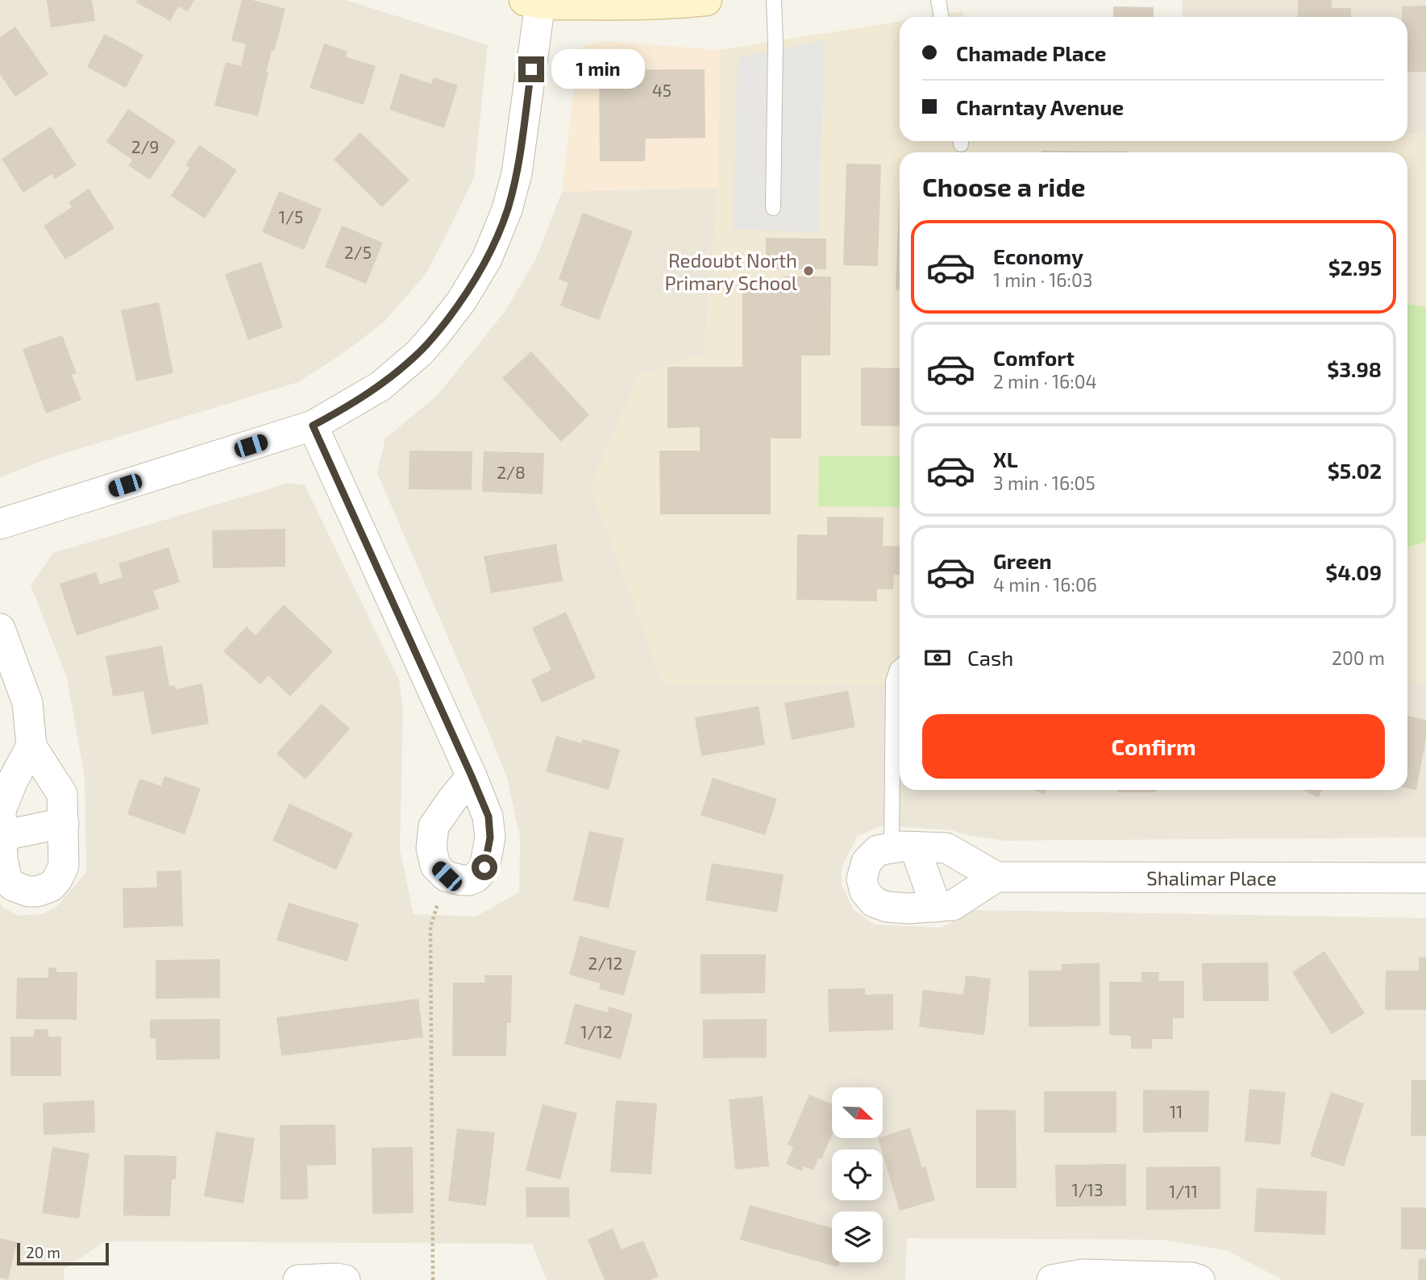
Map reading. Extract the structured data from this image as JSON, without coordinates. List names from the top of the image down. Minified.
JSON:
{"streets":{"street":["Shalimar Place"]},"places":["Redoubt North Primary School"],"house_numbers":["45","2/9","1/5","2/5","2/8","2/12","1/12","11","1/13","1/11"],"scale_bar":"20 m","north":"bottom right","page":{"banner":["Chamade Place","Charntay Avenue"],"bubble":"1 min","heading":"Choose a ride","list":[{"name":"Economy","note":"1 min · 16:03","value":"$2.95"},{"name":"Comfort","note":"2 min · 16:04","value":"$3.98"},{"name":"XL","note":"3 min · 16:05","value":"$5.02"},{"name":"Green","note":"4 min · 16:06","value":"$4.09"}],"pay":["Cash","200 m"],"buttons":"Confirm","scale":"20 m"}}
